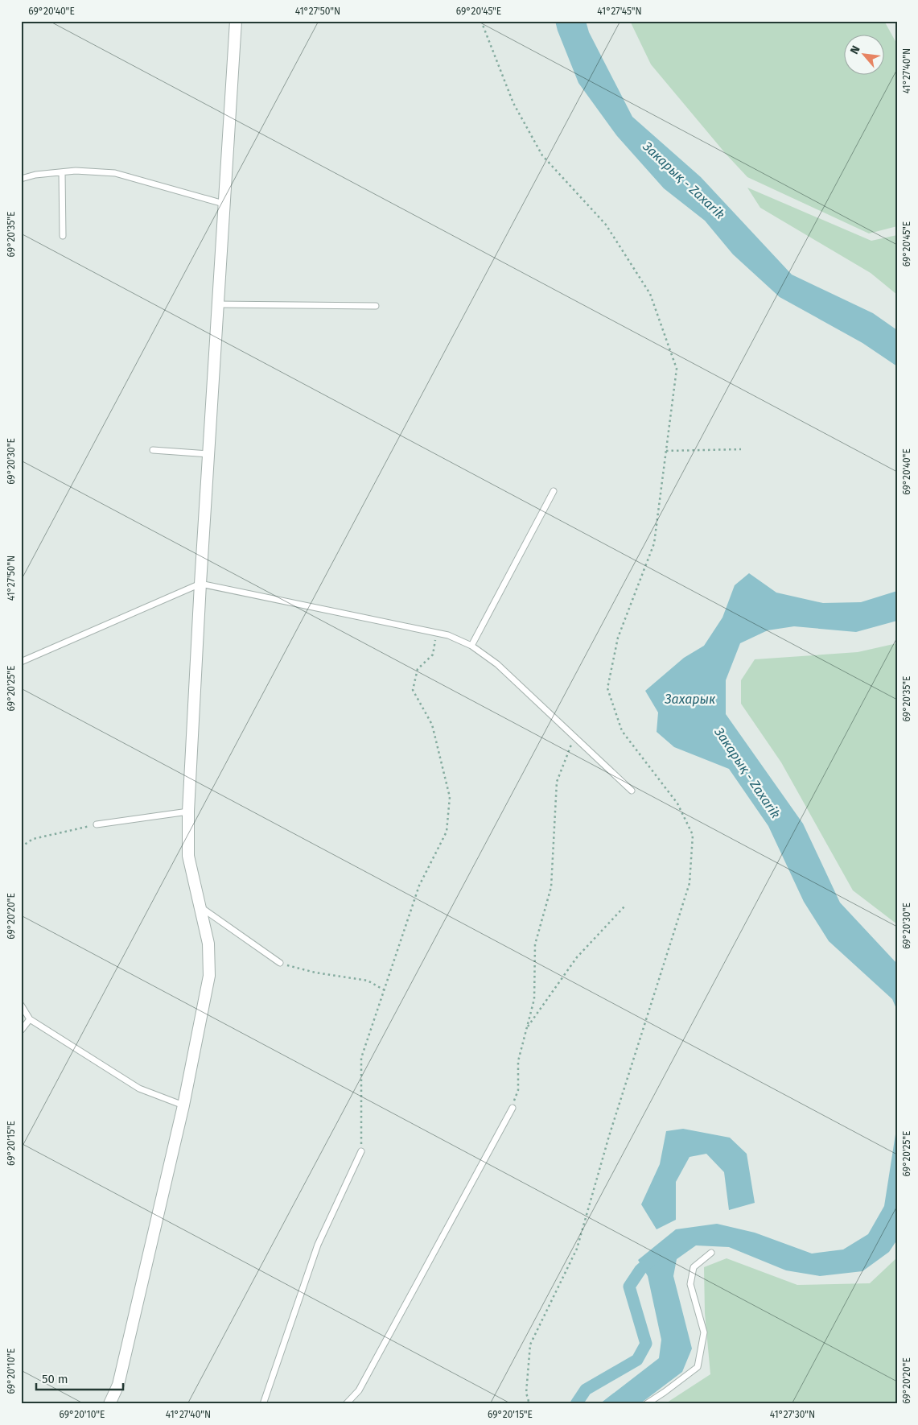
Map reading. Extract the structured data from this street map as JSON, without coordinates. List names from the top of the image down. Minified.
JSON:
{"water":["Закарық - Zaxarik","Захарык"],"scale_bar":"50 m","north":"top left","coordinates":["69°20'40\"E","41°27'50\"N","69°20'45\"E","41°27'45\"N","41°27'40\"N","69°20'35\"E","69°20'30\"E","69°20'25\"E","69°20'20\"E","69°20'15\"E","69°20'10\"E","41°27'30\"N"]}
